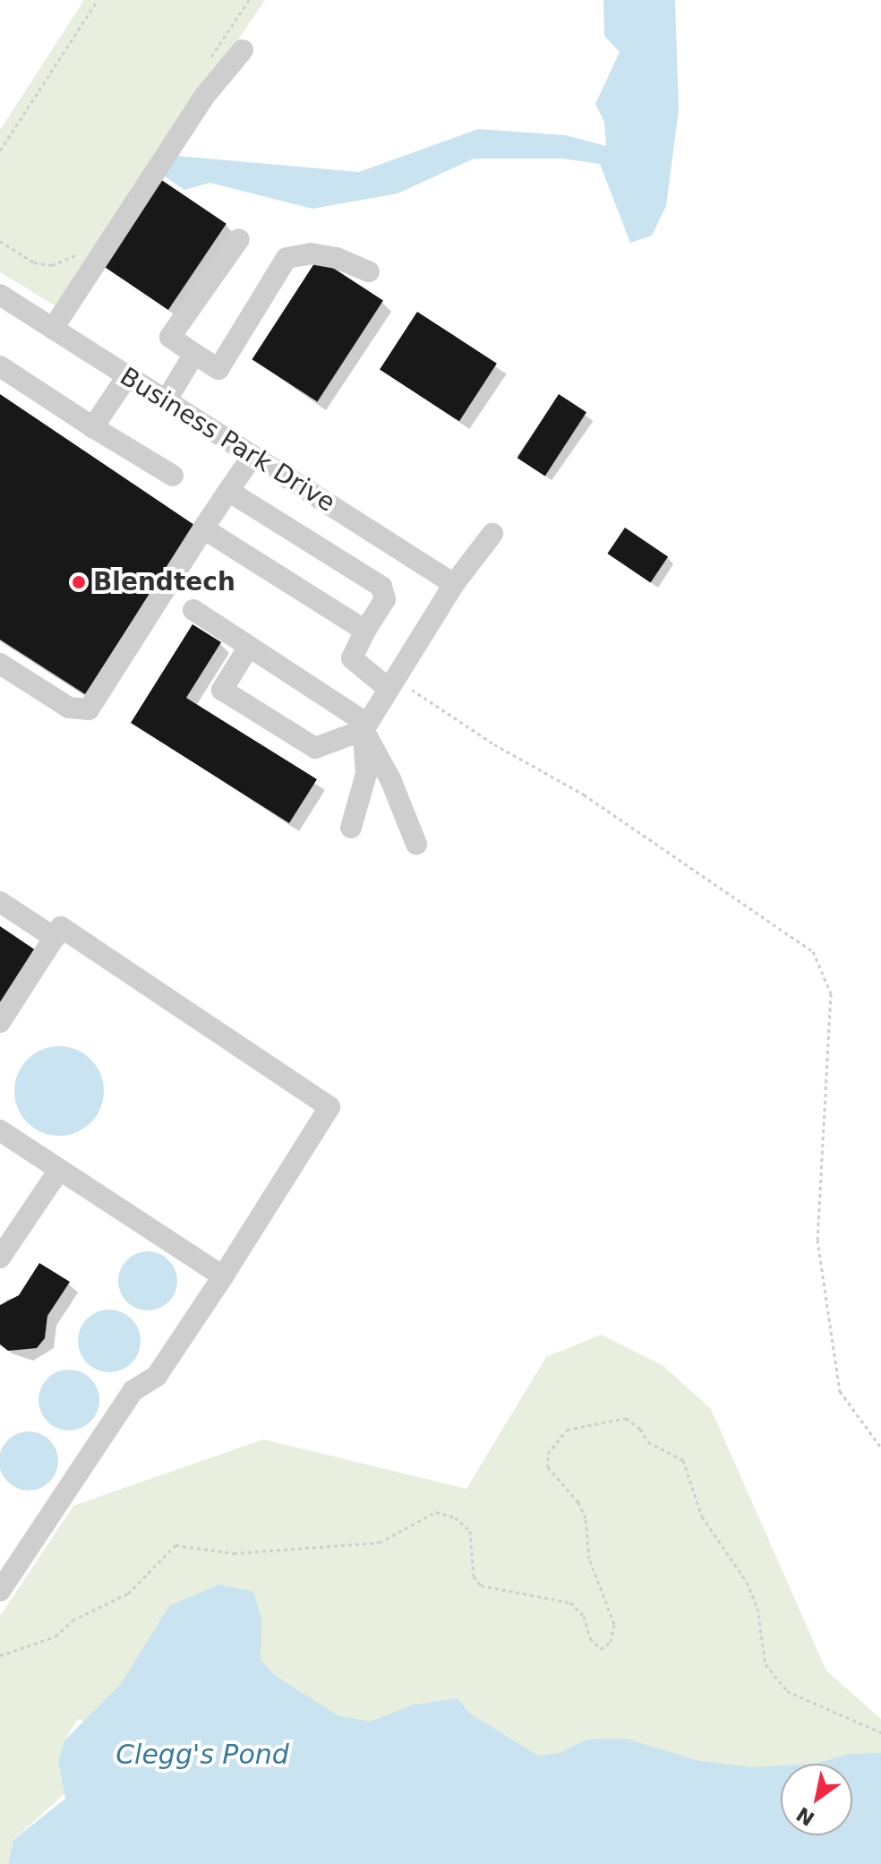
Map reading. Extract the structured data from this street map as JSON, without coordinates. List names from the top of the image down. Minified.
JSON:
{"streets":{"street":["Business Park Drive"]},"water":["Clegg's Pond"],"places":["Blendtech"],"north":"bottom left"}
